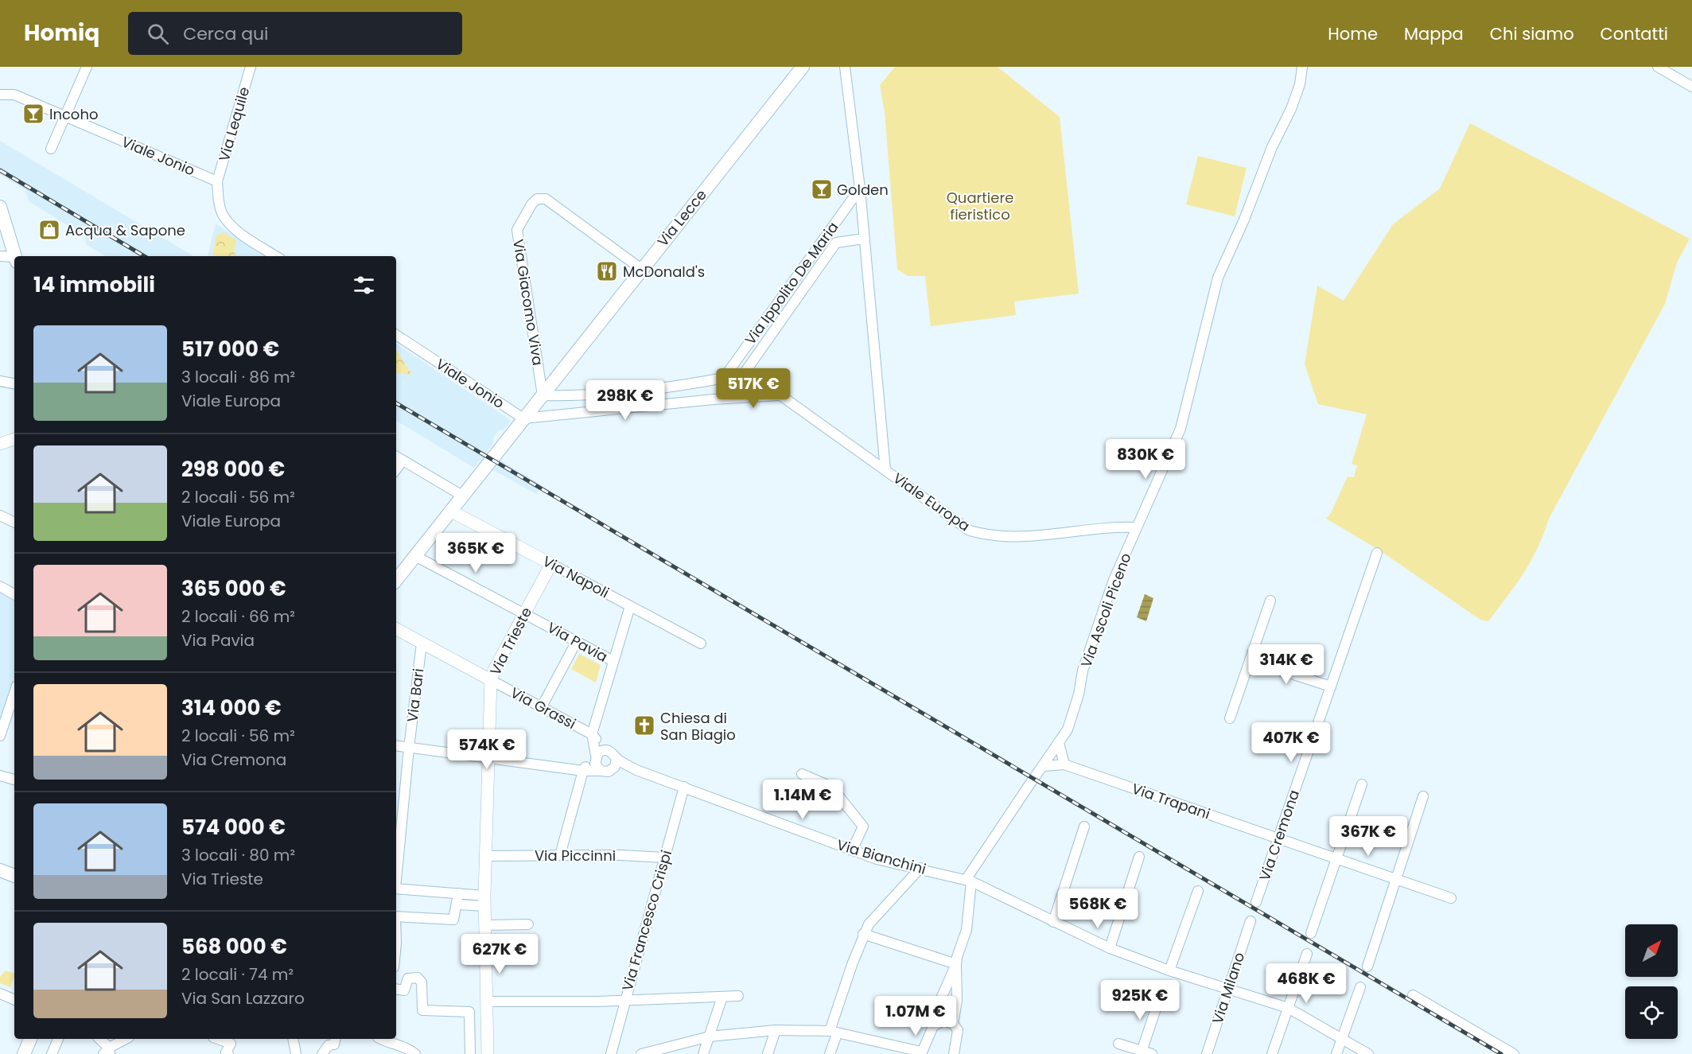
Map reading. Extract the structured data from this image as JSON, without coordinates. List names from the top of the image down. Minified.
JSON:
{"streets":{"main road":["Via Lecce"],"street":["Via Lequile","Viale Jonio","Via Ippolito De Maria","Via Giacomo Viva","Viale Europa","Via Napoli","Via Ascoli Piceno","Via Trieste","Via Pavia","Via Bari","Via Grassi","Via Trapani","Via Cremona","Via Piccinni","Via Bianchini","Via Francesco Crispi","Via Milano"]},"crossings":[["Via Lequile","Viale Jonio"],["Viale Jonio","Via Lecce"],["Via Lecce","Via Giacomo Viva"],["Via Lecce","Via Napoli"],["Via Lecce","Via Pavia"],["Via Ippolito De Maria","Viale Europa"],["Viale Europa","Via Ascoli Piceno"],["Via Napoli","Via Trieste"],["Via Ascoli Piceno","Via Trapani"],["Via Ascoli Piceno","Via Bianchini"],["Via Trieste","Via Pavia"],["Via Trieste","Via Grassi"],["Via Trieste","Via Piccinni"],["Via Bari","Via Grassi"],["Via Trapani","Via Cremona"],["Via Piccinni","Via Francesco Crispi"],["Via Bianchini","Via Francesco Crispi"],["Via Bianchini","Via Milano"]],"parks":["Quartiere fieristico"],"places":{"bar":["Incoho","Golden"],"shop":["Acqua & Sapone"],"restaurant":["McDonald's"],"church":["Chiesa di San Biagio"]},"north":"top right","page":{"header":"Homiq","search":"Cerca qui","nav":["Home","Mappa","Chi siamo","Contatti"],"heading":"14 immobili","list":[{"name":"517 000 €","note":"3 locali · 86 m² · Viale Europa"},{"name":"298 000 €","note":"2 locali · 56 m² · Viale Europa"},{"name":"365 000 €","note":"2 locali · 66 m² · Via Pavia"},{"name":"314 000 €","note":"2 locali · 56 m² · Via Cremona"},{"name":"574 000 €","note":"3 locali · 80 m² · Via Trieste"},{"name":"568 000 €","note":"2 locali · 74 m² · Via San Lazzaro"}],"price":["517K €","298K €","830K €","365K €","314K €","407K €","574K €","1.14M €","367K €","568K €","627K €","468K €","925K €","1.07M €"]}}
